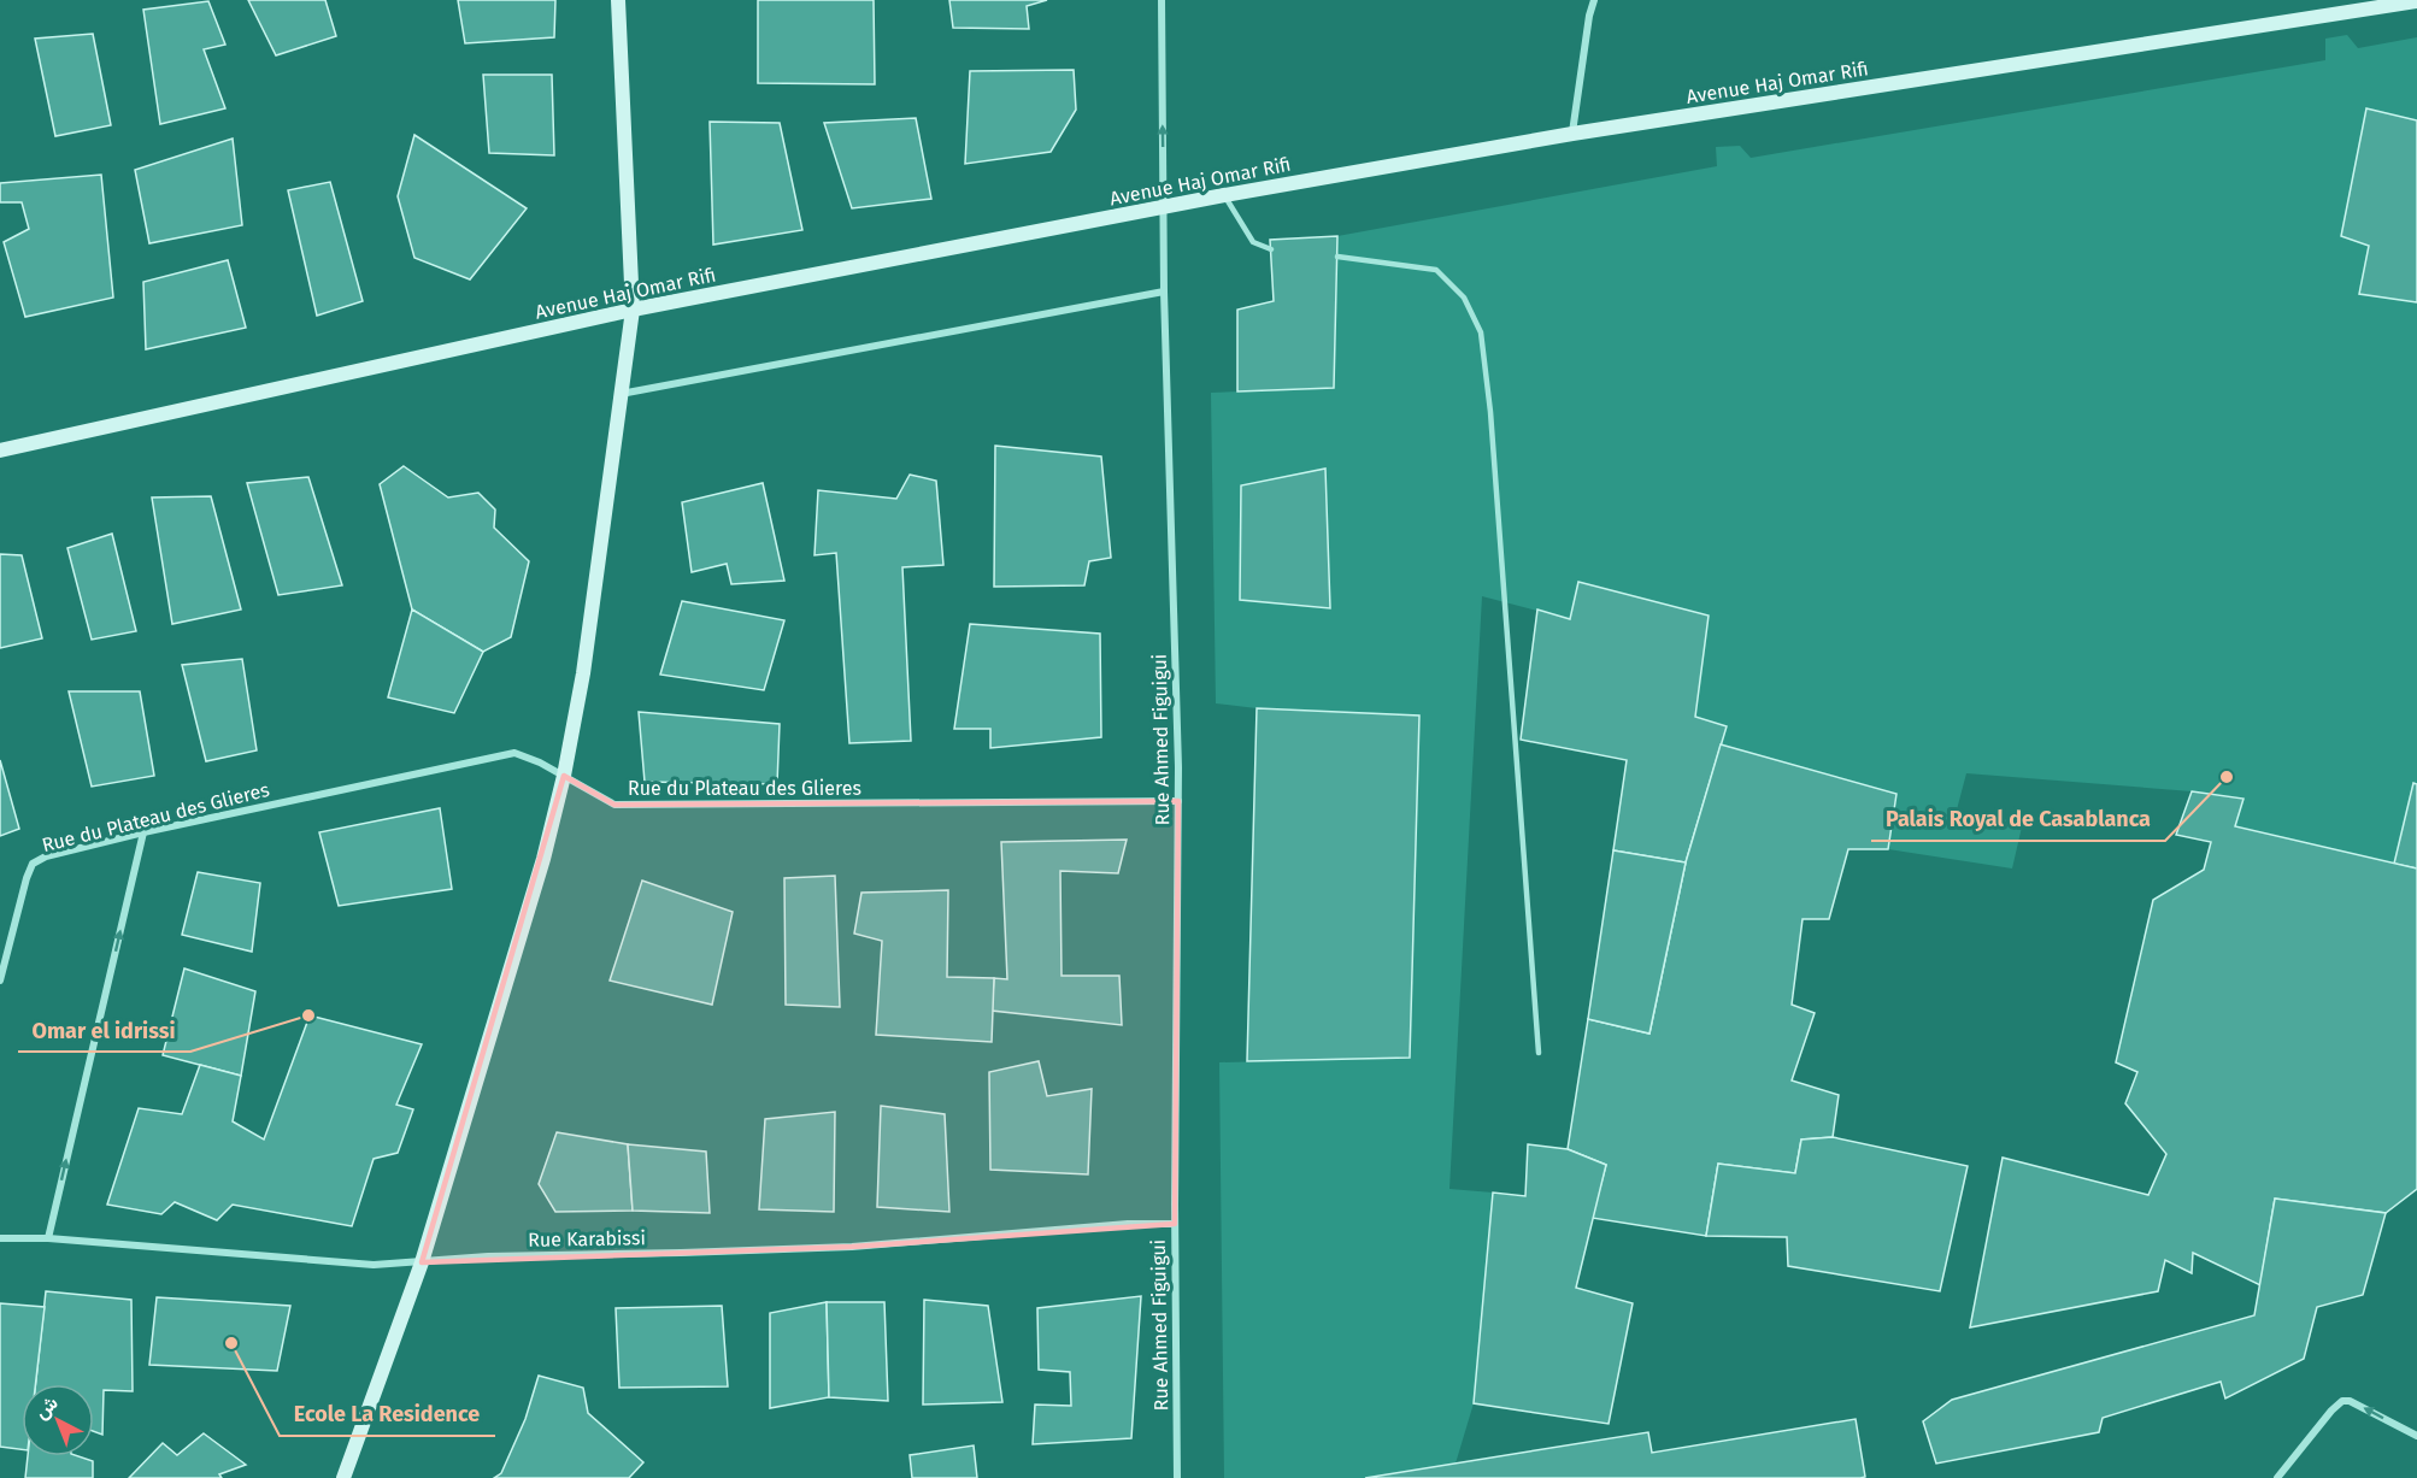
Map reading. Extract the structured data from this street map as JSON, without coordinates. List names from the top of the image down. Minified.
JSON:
{"streets":{"street":["Avenue Haj Omar Rifi","Rue Ahmed Figuigui","Rue du Plateau des Glieres","Rue Karabissi"]},"crossings":[["Avenue Haj Omar Rifi","Rue Ahmed Figuigui"],["Rue Ahmed Figuigui","Rue du Plateau des Glieres"],["Rue Ahmed Figuigui","Rue Karabissi"]],"places":["Palais Royal de Casablanca","Omar el idrissi","Ecole La Residence"],"north":"top left"}
